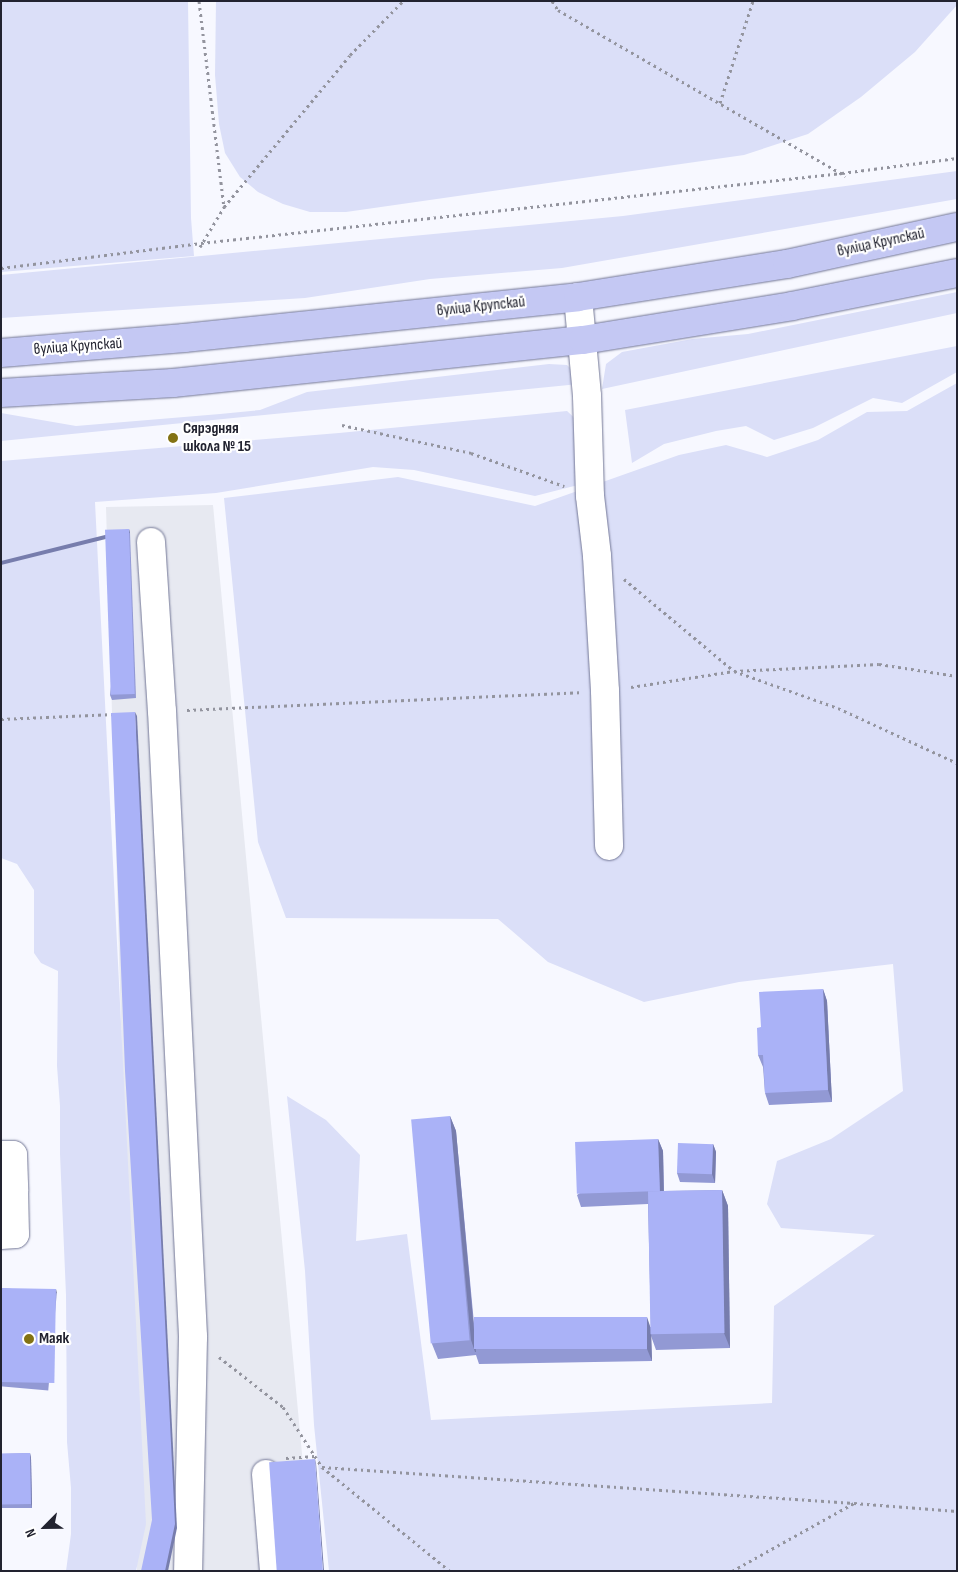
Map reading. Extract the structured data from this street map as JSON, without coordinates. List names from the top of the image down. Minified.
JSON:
{"streets":{"main road":["вуліца Крупскай"]},"places":["Сярэдняя школа № 15","Маяк"],"north":"bottom left"}
